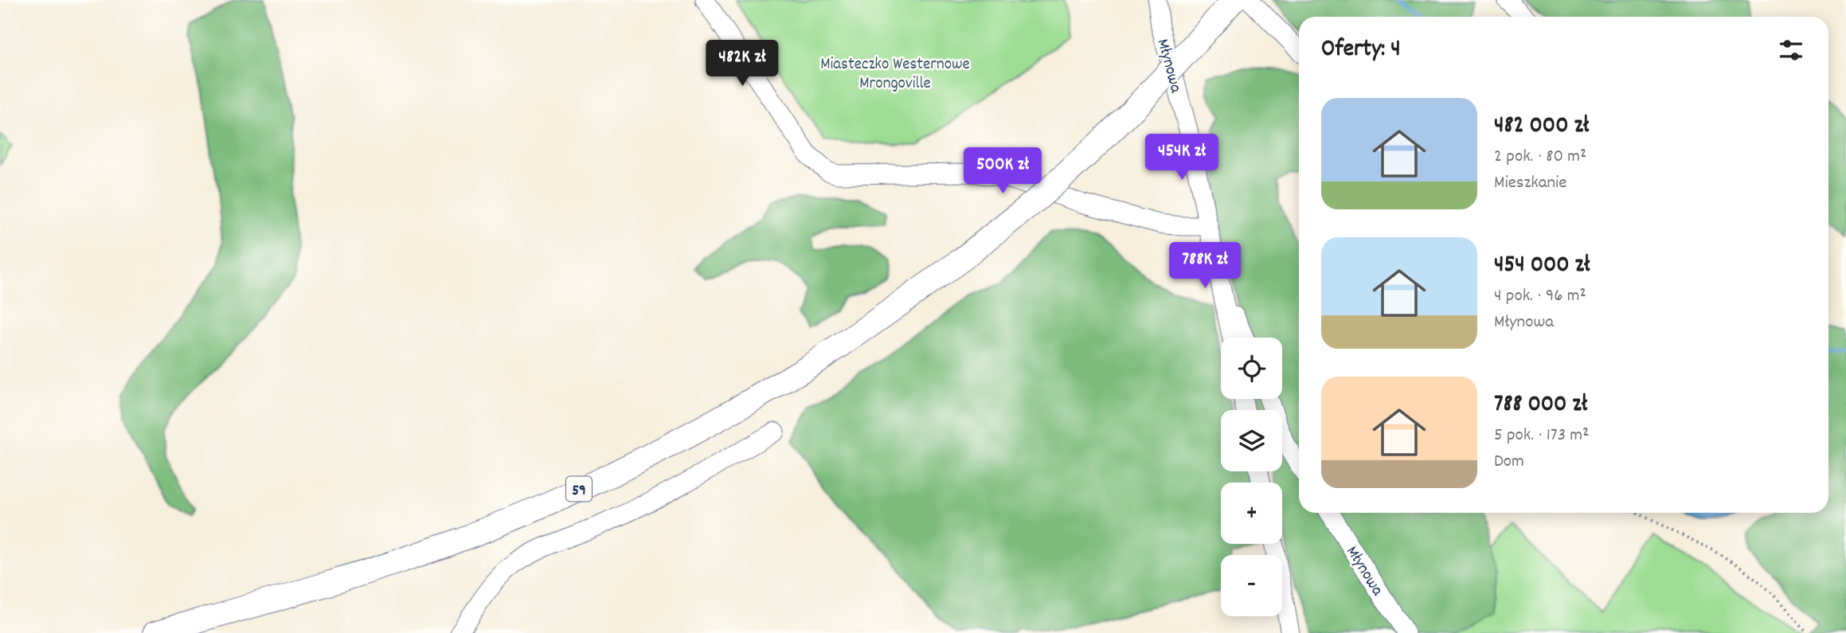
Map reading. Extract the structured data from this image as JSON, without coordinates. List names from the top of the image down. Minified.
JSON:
{"streets":{"main road":["59"],"street":["Młynowa"]},"parks":["Miasteczko Westernowe Mrongoville"],"page":{"heading":"Oferty: 4","price":["482K zł","454K zł","500K zł","788K zł"],"list":[{"name":"482 000 zł","note":"2 pok. · 80 m² · Mieszkanie"},{"name":"454 000 zł","note":"4 pok. · 96 m² · Młynowa"},{"name":"788 000 zł","note":"5 pok. · 173 m² · Dom"}],"map_buttons":["+","−"]}}
